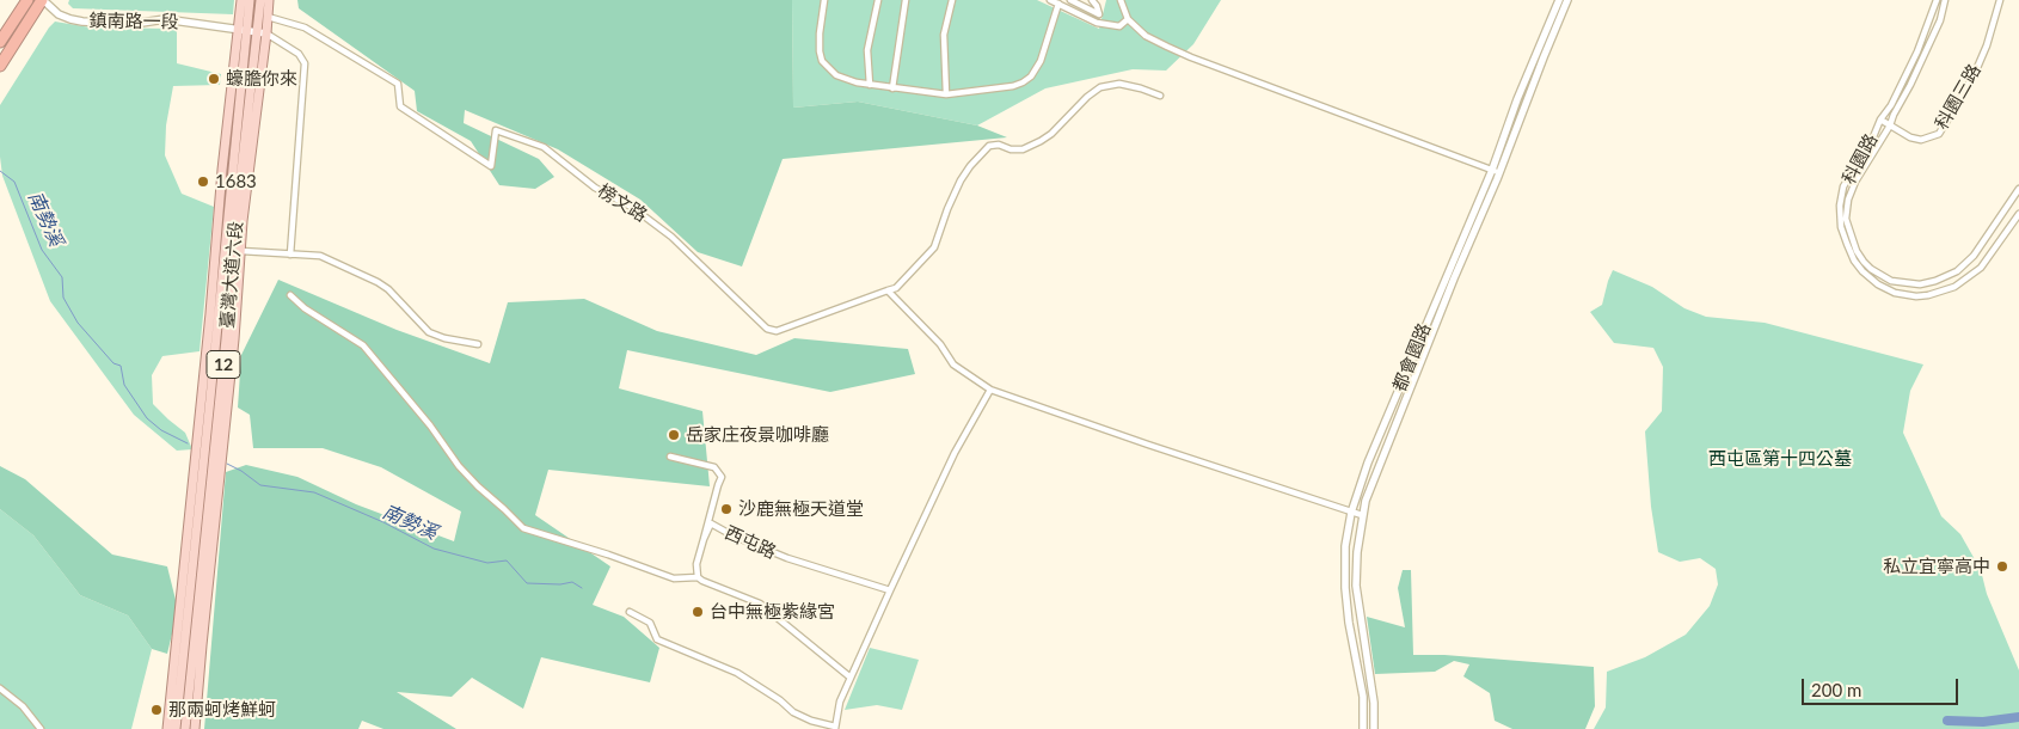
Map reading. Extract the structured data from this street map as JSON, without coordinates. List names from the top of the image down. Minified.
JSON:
{"streets":{"main road":["臺灣大道六段","12"],"street":["鎮南路一段","科園三路","科園路","榜文路","都會園路","西屯路"]},"crossings":[["鎮南路一段","臺灣大道六段"],["科園三路","科園路"],["榜文路","臺灣大道六段"]],"water":["南勢溪"],"parks":["西屯區第十四公墓"],"places":["蠔膽你來","1683","岳家庄夜景咖啡廳","沙鹿無極天道堂","私立宜寧高中","台中無極紫緣宮","那兩蚵烤鮮蚵"],"scale_bar":"200 m"}
